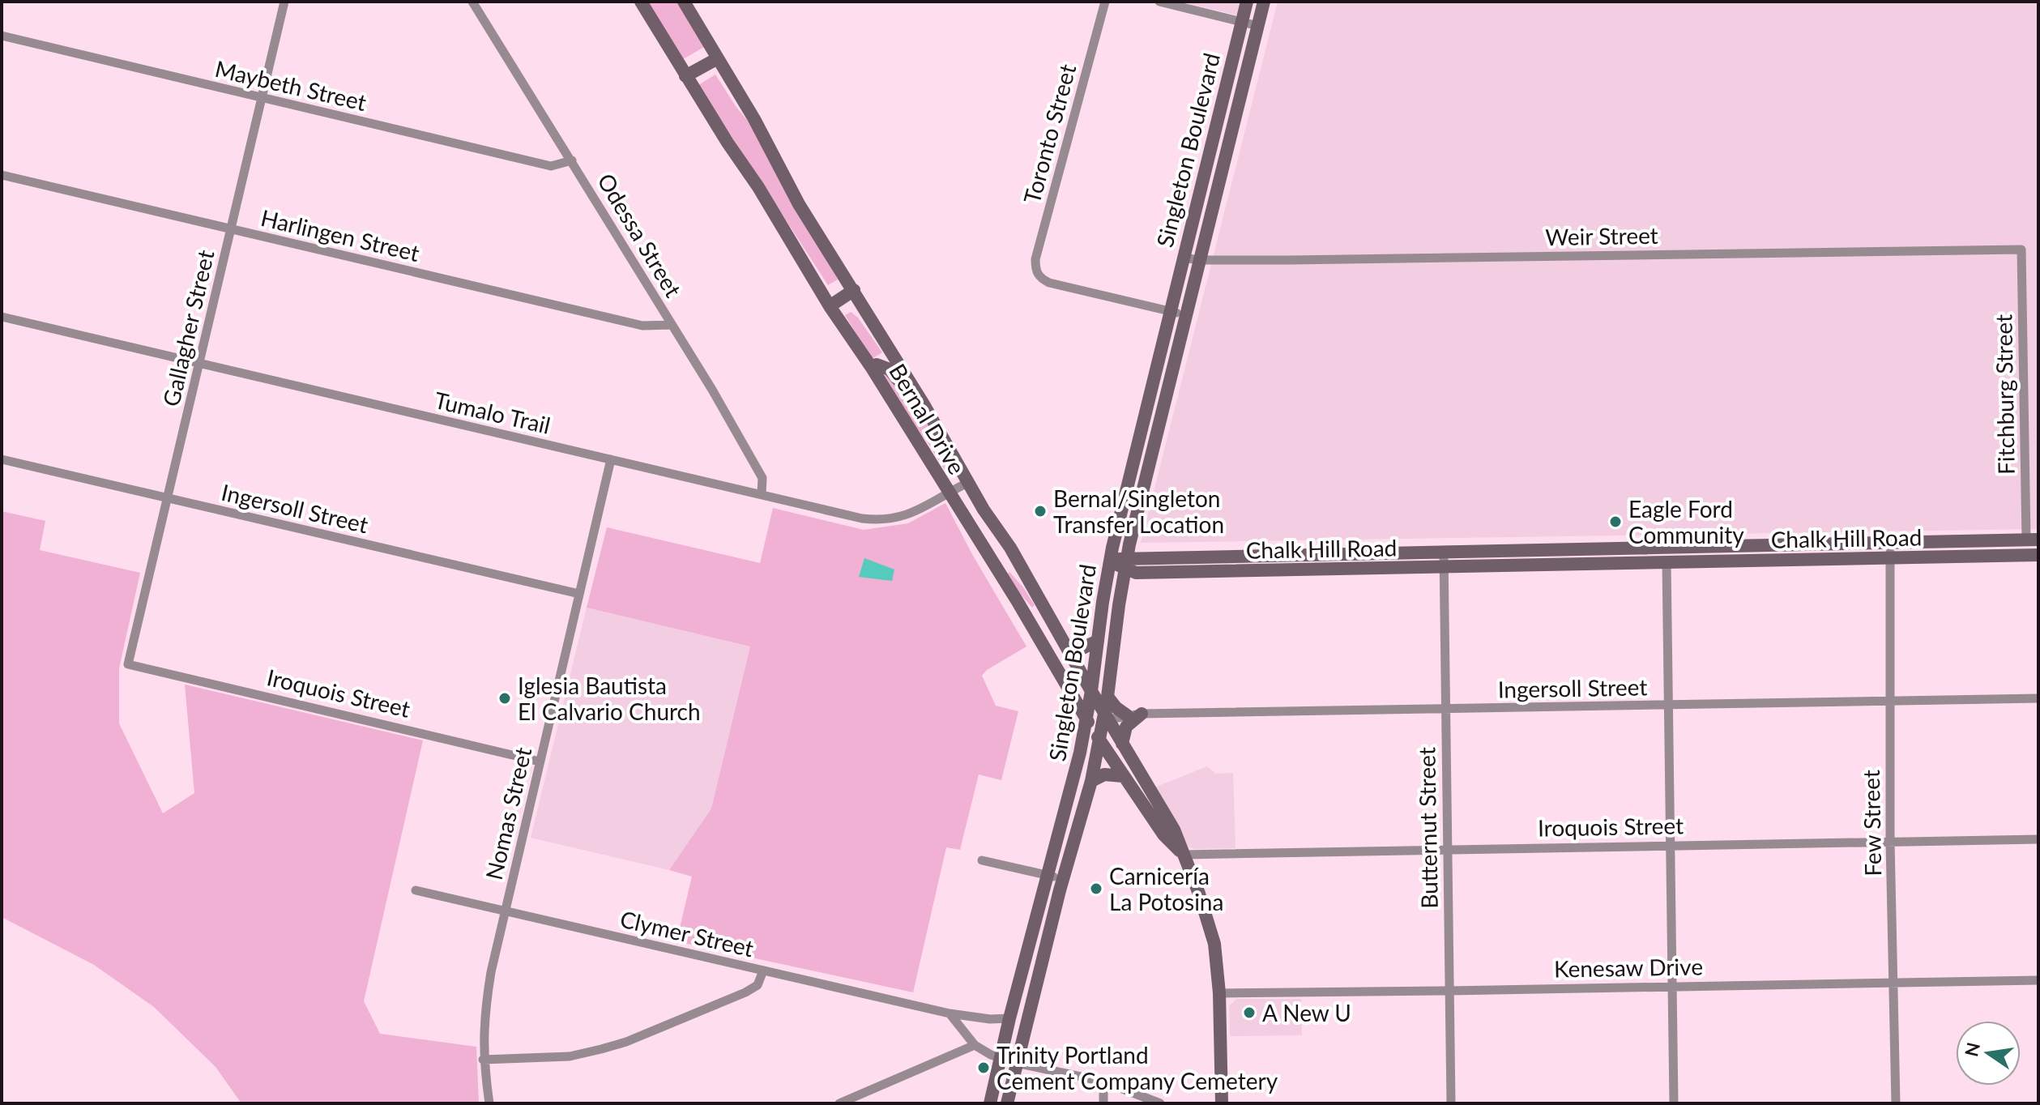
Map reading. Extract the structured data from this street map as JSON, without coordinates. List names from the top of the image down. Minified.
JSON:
{"streets":{"street":["Maybeth Street","Toronto Street","Singleton Boulevard","Harlingen Street","Odessa Street","Weir Street","Gallagher Street","Fitchburg Street","Tumalo Trail","Bernal Drive","Ingersoll Street","Chalk Hill Road","Iroquois Street","Nomas Street","Few Street","Butternut Street","Clymer Street","Kenesaw Drive"]},"crossings":[["Maybeth Street","Odessa Street"],["Maybeth Street","Gallagher Street"],["Toronto Street","Singleton Boulevard"],["Singleton Boulevard","Weir Street"],["Singleton Boulevard","Bernal Drive"],["Singleton Boulevard","Ingersoll Street"],["Singleton Boulevard","Chalk Hill Road"],["Singleton Boulevard","Clymer Street"],["Harlingen Street","Odessa Street"],["Harlingen Street","Gallagher Street"],["Odessa Street","Tumalo Trail"],["Weir Street","Fitchburg Street"],["Gallagher Street","Tumalo Trail"],["Gallagher Street","Ingersoll Street"],["Gallagher Street","Iroquois Street"],["Fitchburg Street","Chalk Hill Road"],["Tumalo Trail","Bernal Drive"],["Tumalo Trail","Nomas Street"],["Bernal Drive","Ingersoll Street"],["Bernal Drive","Iroquois Street"],["Bernal Drive","Kenesaw Drive"],["Ingersoll Street","Nomas Street"],["Ingersoll Street","Few Street"],["Ingersoll Street","Butternut Street"],["Chalk Hill Road","Few Street"],["Chalk Hill Road","Butternut Street"],["Iroquois Street","Nomas Street"],["Iroquois Street","Few Street"],["Iroquois Street","Butternut Street"],["Nomas Street","Clymer Street"],["Few Street","Kenesaw Drive"],["Butternut Street","Kenesaw Drive"]],"places":["Bernal/Singleton Transfer Location","Eagle Ford Community","Iglesia Bautista El Calvario Church","Carnicería La Potosina","A New U","Trinity Portland Cement Company Cemetery"],"north":"left"}
